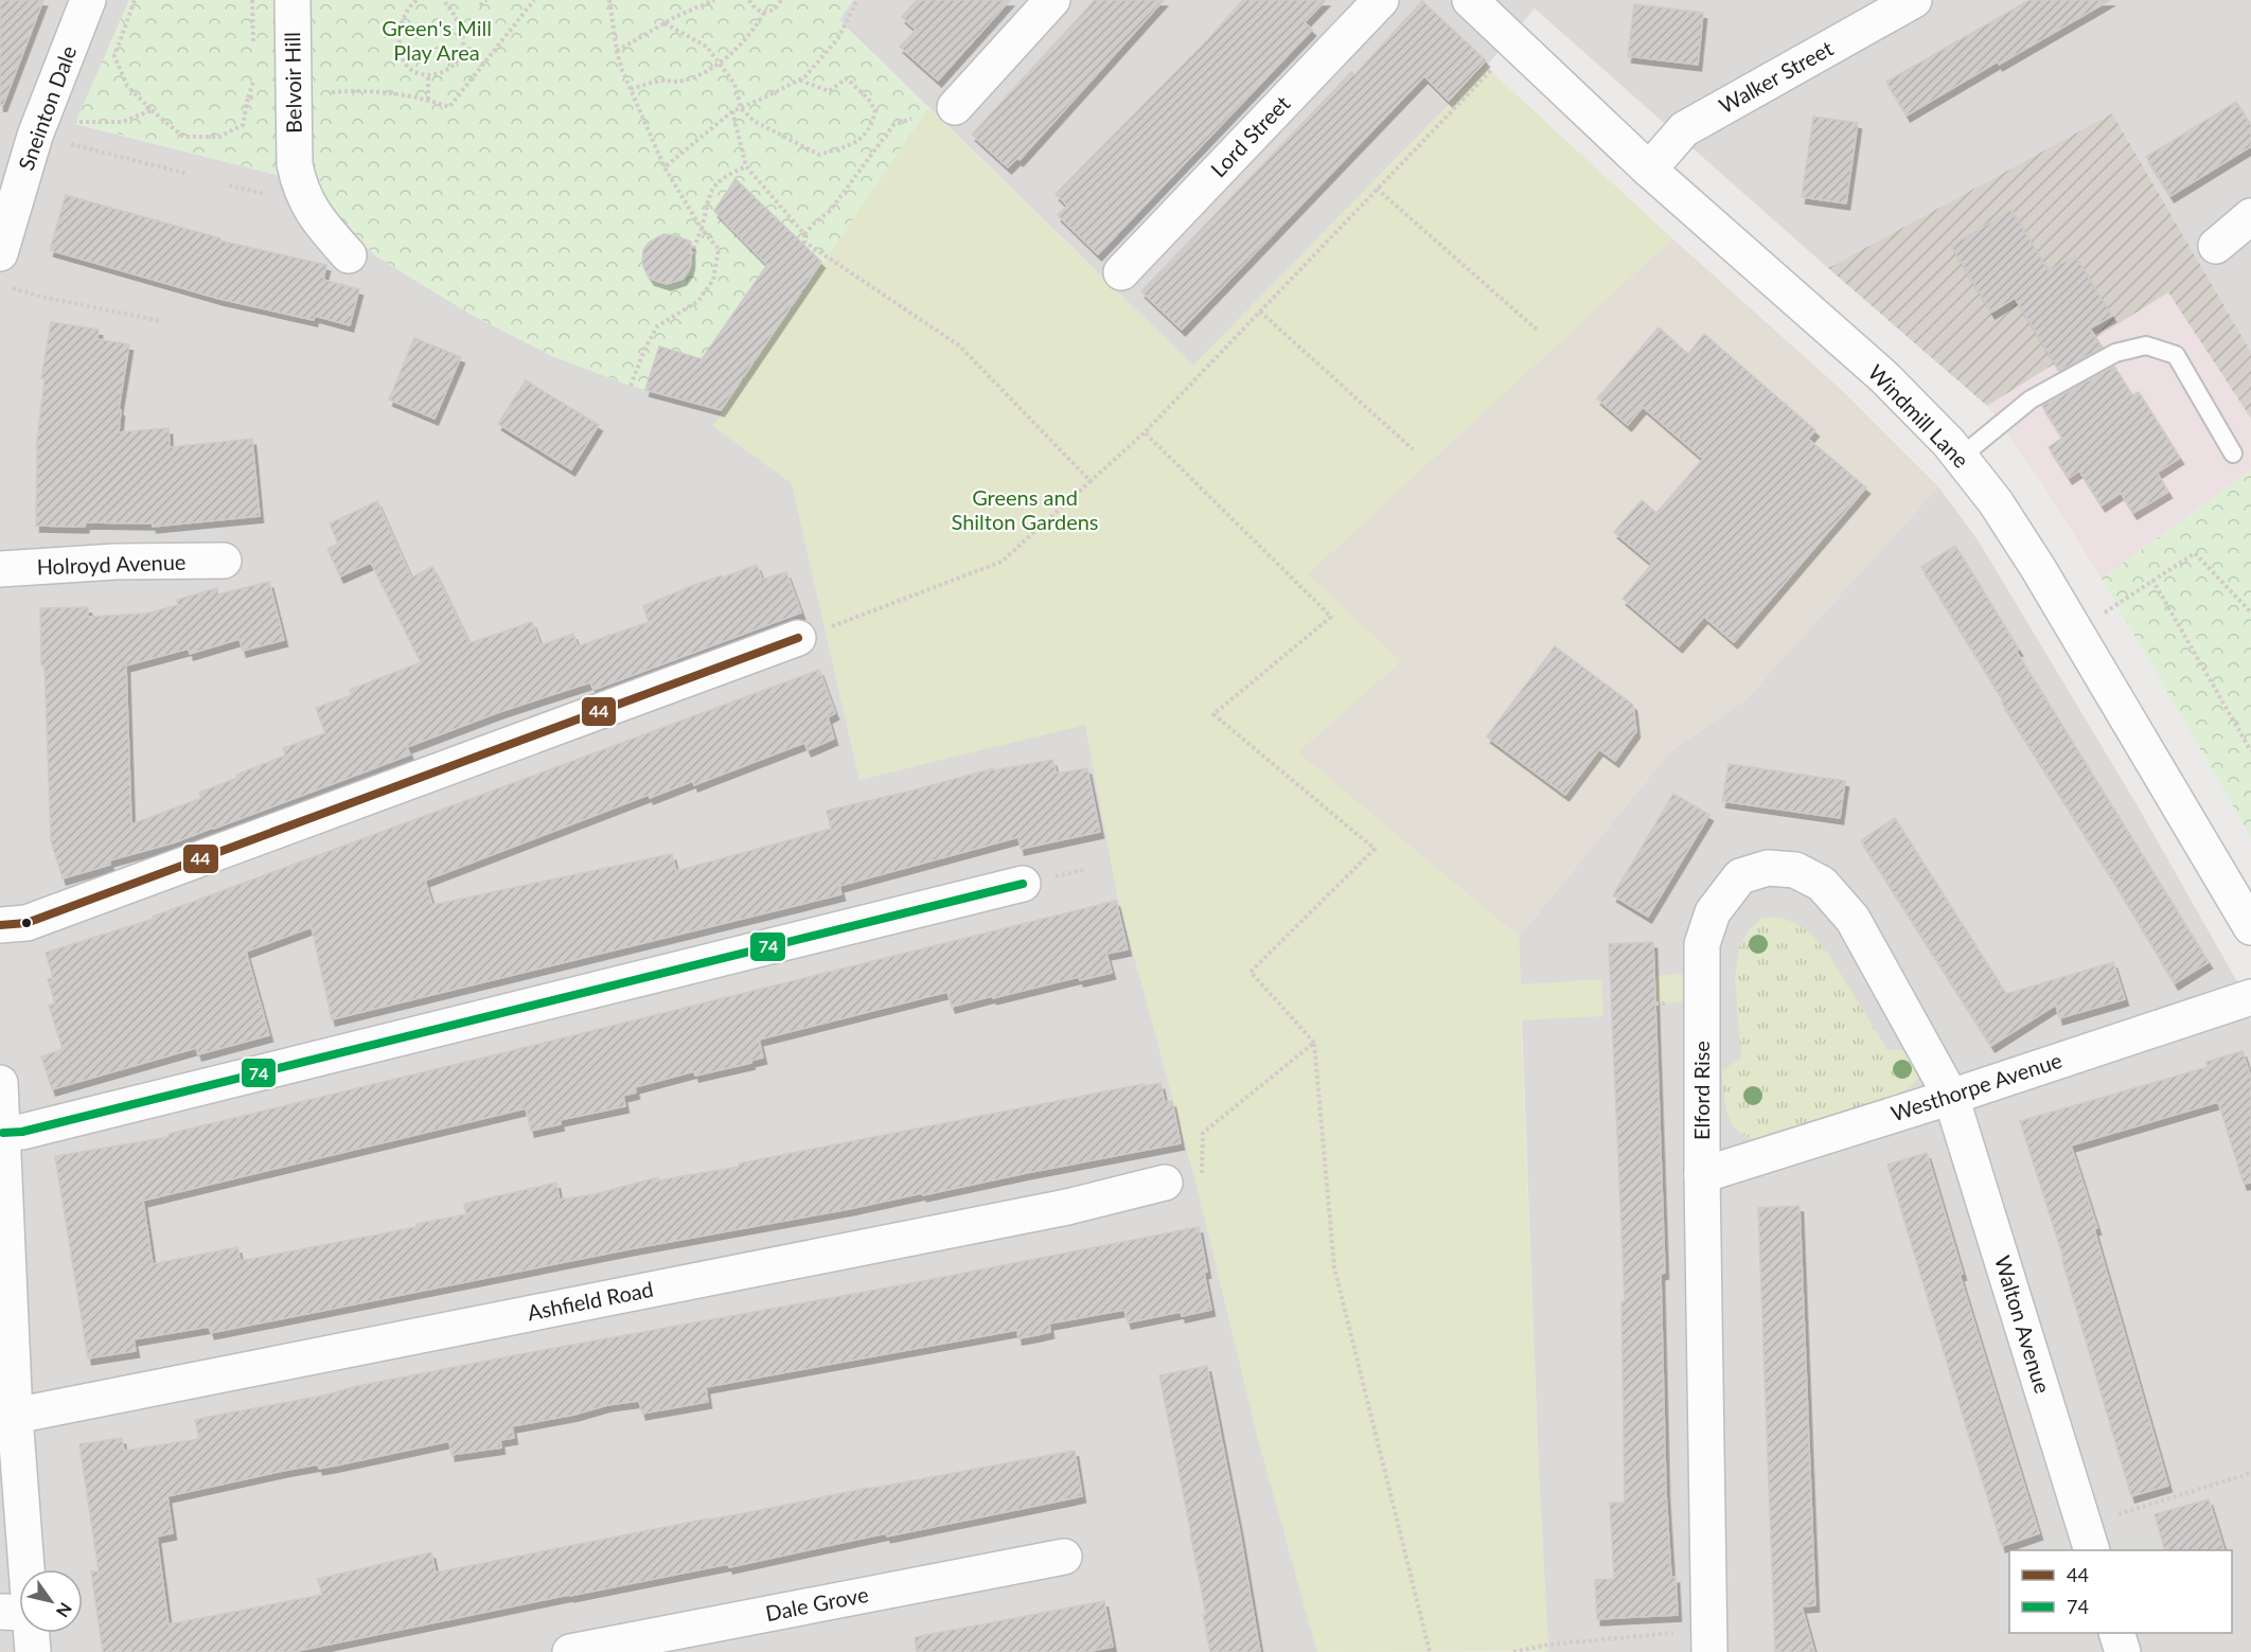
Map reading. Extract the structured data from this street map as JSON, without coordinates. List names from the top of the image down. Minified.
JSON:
{"streets":{"street":["Walker Street","Belvoir Hill","Sneinton Dale","Lord Street","Windmill Lane","Holroyd Avenue","Westhorpe Avenue","Elford Rise","Ashfield Road","Walton Avenue","Dale Grove"]},"crossings":[["Walker Street","Windmill Lane"],["Westhorpe Avenue","Elford Rise"],["Westhorpe Avenue","Walton Avenue"],["Elford Rise","Walton Avenue"]],"parks":["Green's Mill Play Area","Greens and Shilton Gardens"],"lines":["transit line 44","transit line 74"],"legend":["44","74"],"north":"bottom right"}
